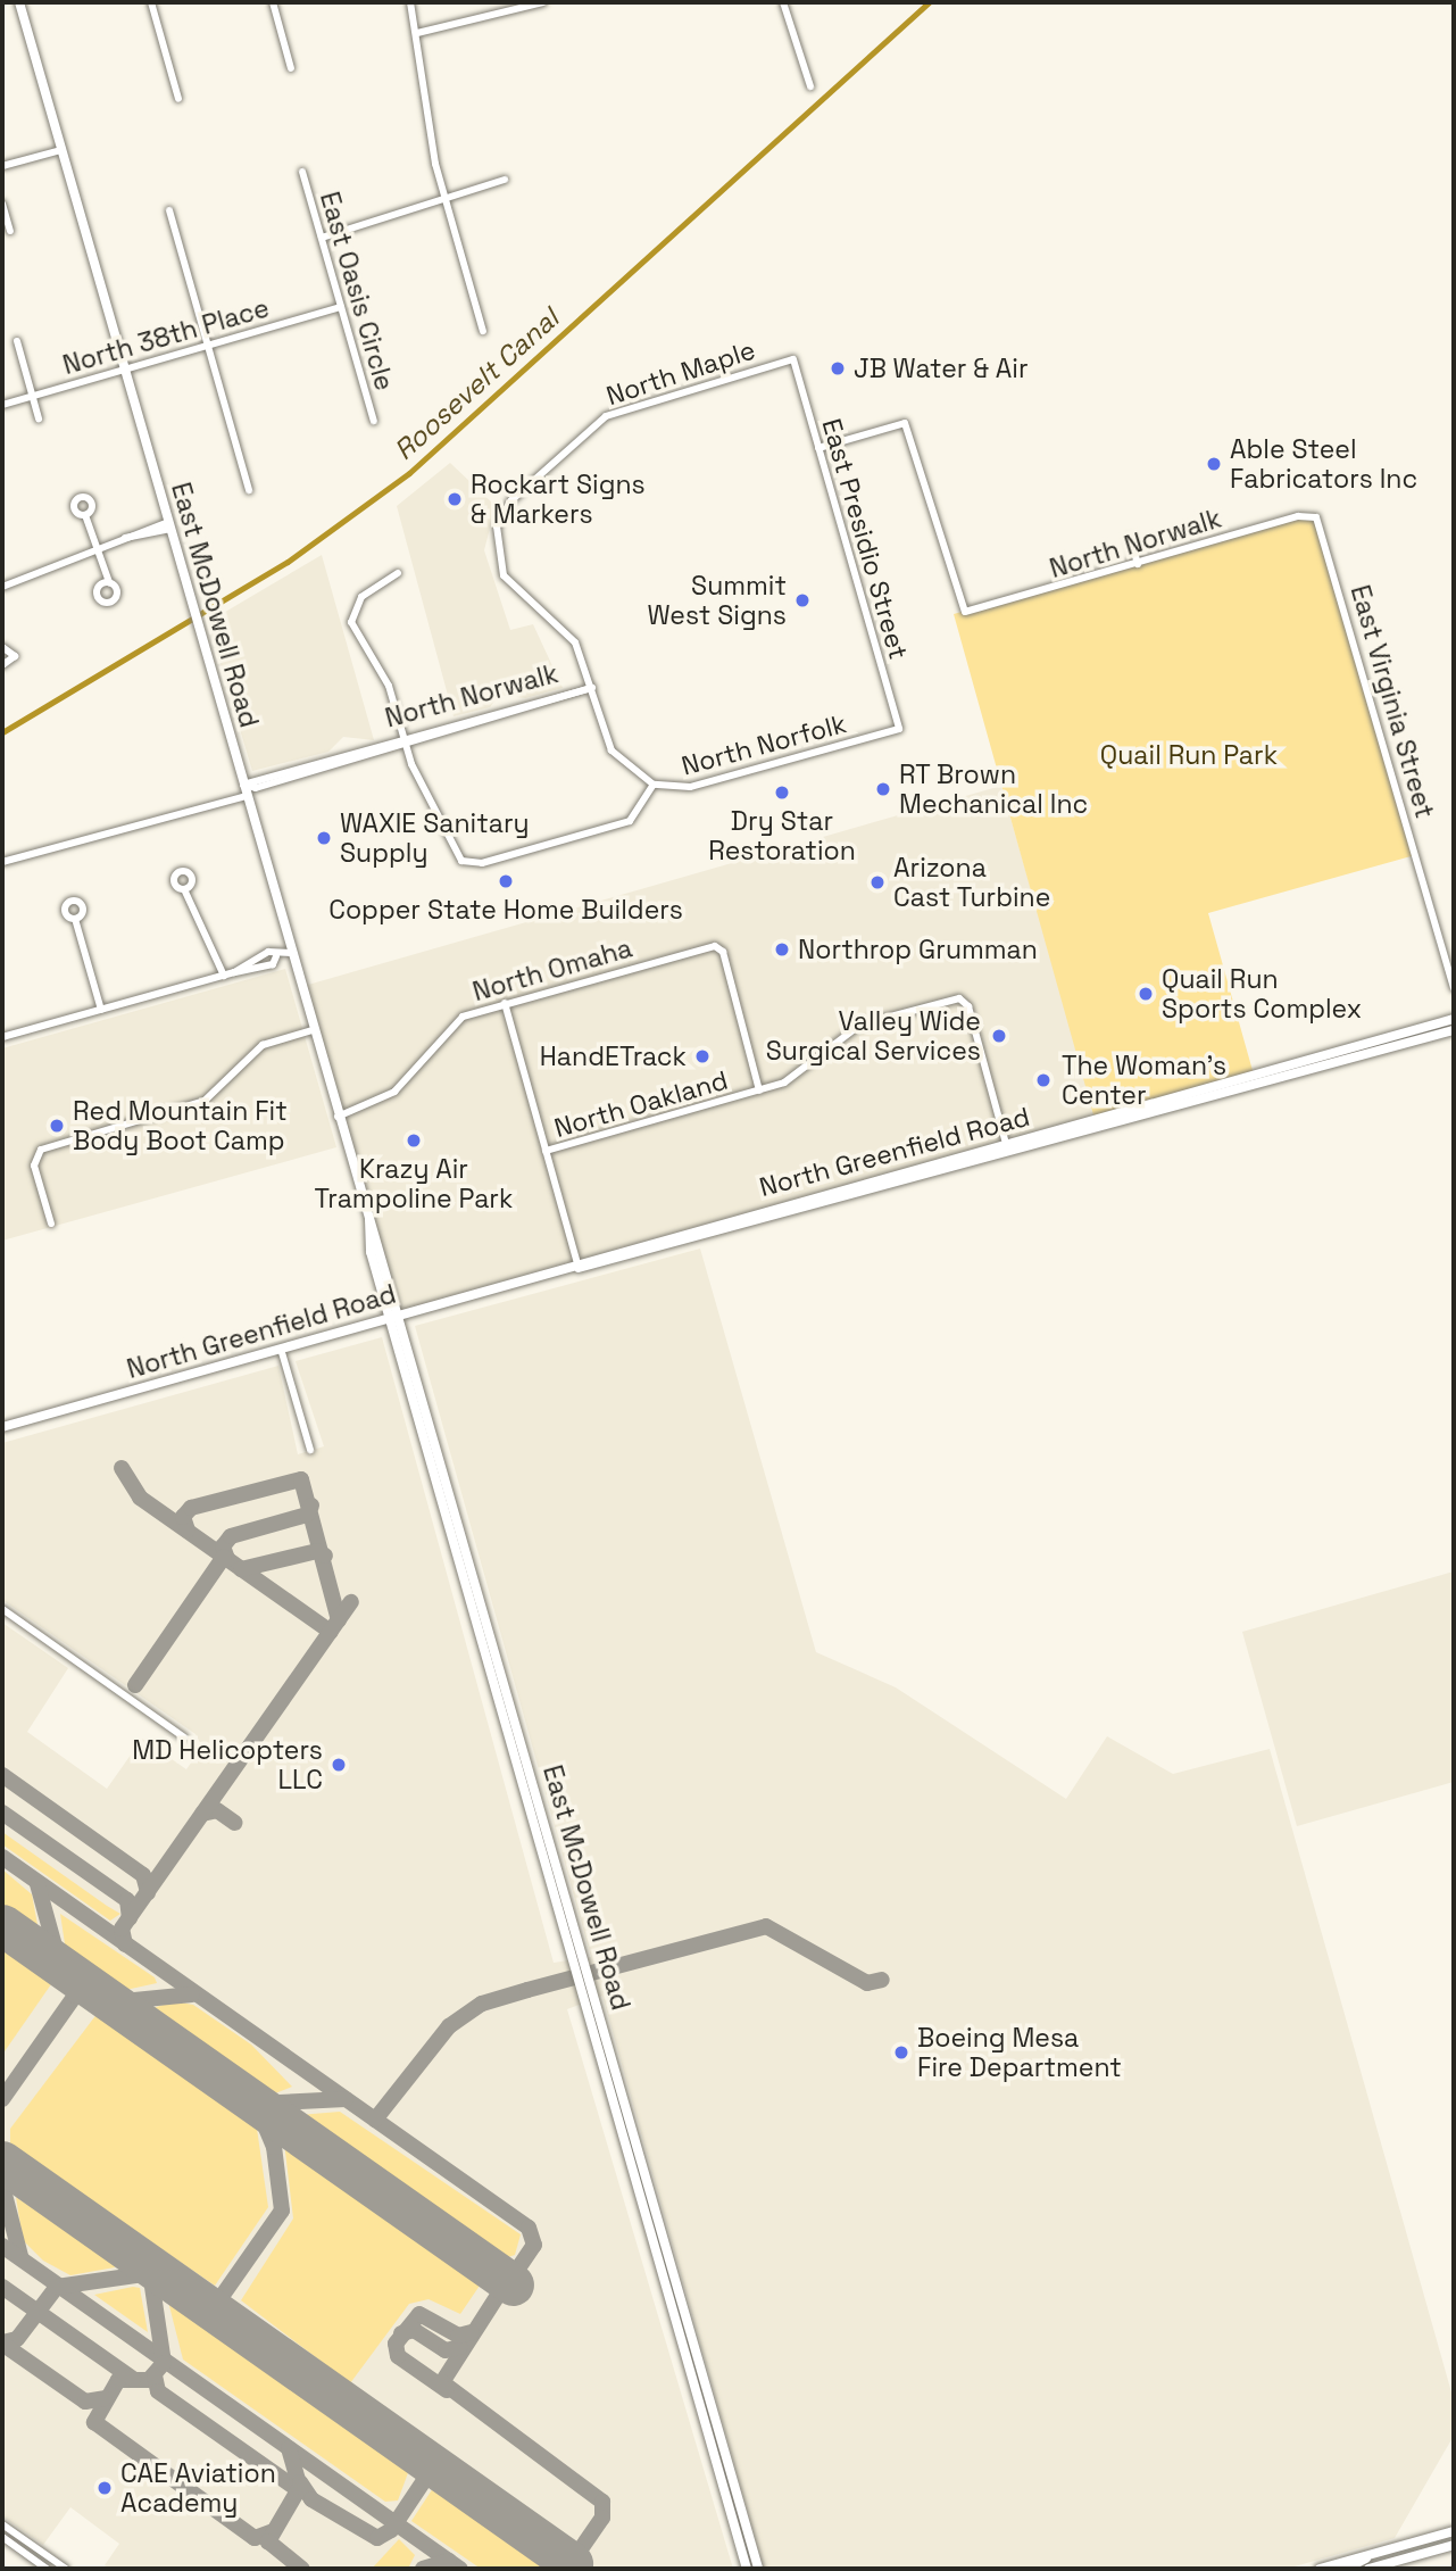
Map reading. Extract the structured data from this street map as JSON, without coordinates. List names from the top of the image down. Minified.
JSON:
{"streets":{"main road":["East McDowell Road","North Greenfield Road"],"street":["East Oasis Circle","North 38th Place","North Maple","East Presidio Street","North Norwalk","East Virginia Street","North Norfolk","North Omaha","North Oakland"]},"crossings":[["East Oasis Circle","North 38th Place"],["North 38th Place","East McDowell Road"],["North Maple","East Presidio Street"],["North Maple","North Norwalk"],["East Presidio Street","North Norwalk"],["East Presidio Street","North Norfolk"],["North Norwalk","East McDowell Road"],["North Norwalk","East Virginia Street"],["North Norwalk","North Norfolk"],["East McDowell Road","North Omaha"],["East McDowell Road","North Greenfield Road"],["North Omaha","North Oakland"],["North Oakland","North Greenfield Road"]],"water":["Roosevelt Canal"],"parks":["Quail Run Park"],"places":["JB Water & Air","Able Steel Fabricators Inc","Rockart Signs & Markers","Summit West Signs","RT Brown Mechanical Inc","Dry Star Restoration","WAXIE Sanitary Supply","Copper State Home Builders","Arizona Cast Turbine","Northrop Grumman","Quail Run Sports Complex","Valley Wide Surgical Services","HandETrack","The Woman's Center","Red Mountain Fit Body Boot Camp","Krazy Air Trampoline Park","MD Helicopters LLC","Boeing Mesa Fire Department","CAE Aviation Academy"]}
